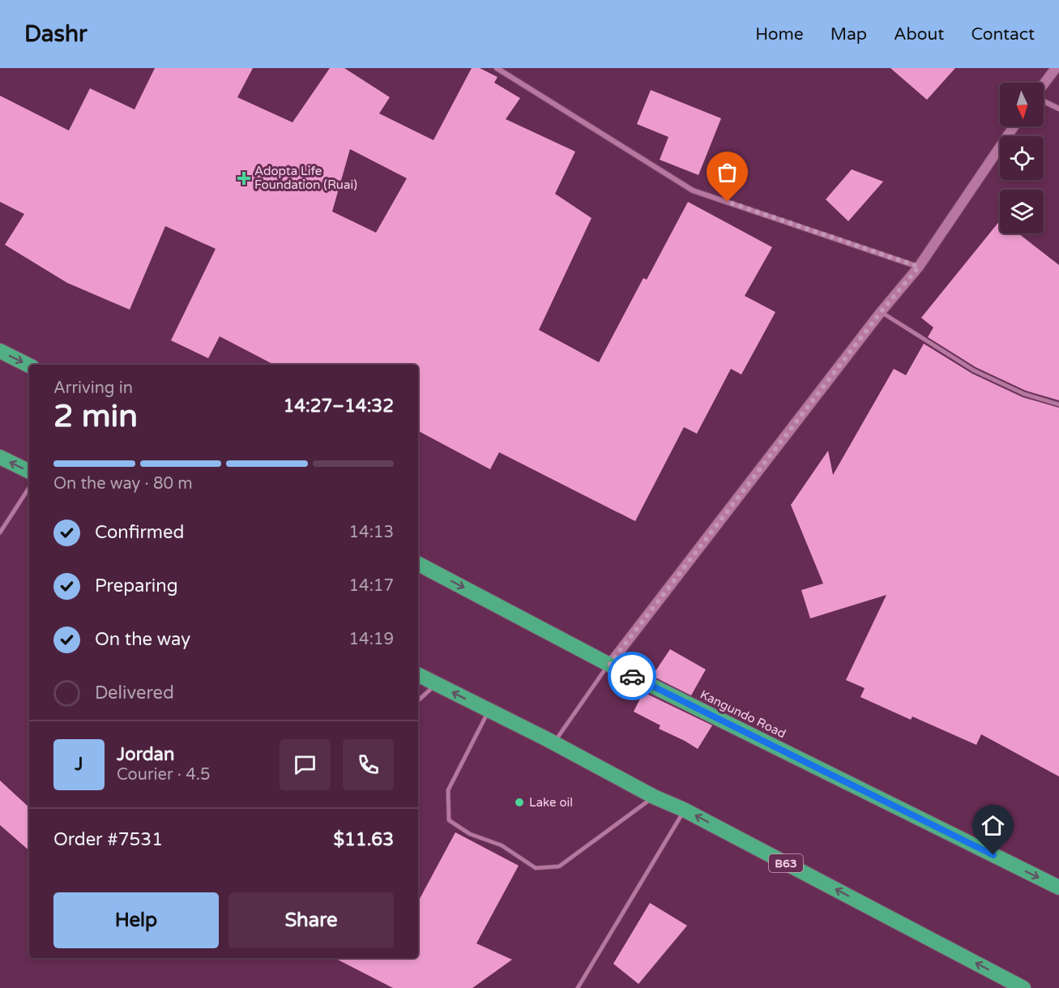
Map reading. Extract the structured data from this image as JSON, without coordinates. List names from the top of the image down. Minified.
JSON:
{"streets":{"highway":["Kangundo Road","B63"]},"places":{"health":["Adopta Life Foundation (Ruai)"],"other":["Lake oil"]},"north":"bottom","page":{"header":"Dashr","nav":["Home","Map","About","Contact"],"heading":["2 min","Arriving in","14:27–14:32"],"panel":["Jordan","Courier · 4.5","Order #7531","$11.63"],"bar":"On the way · 80 m","list":[["Confirmed","14:13"],["Preparing","14:17"],["On the way","14:19"],"Delivered"],"round":"J","buttons":["Help","Share"]}}
